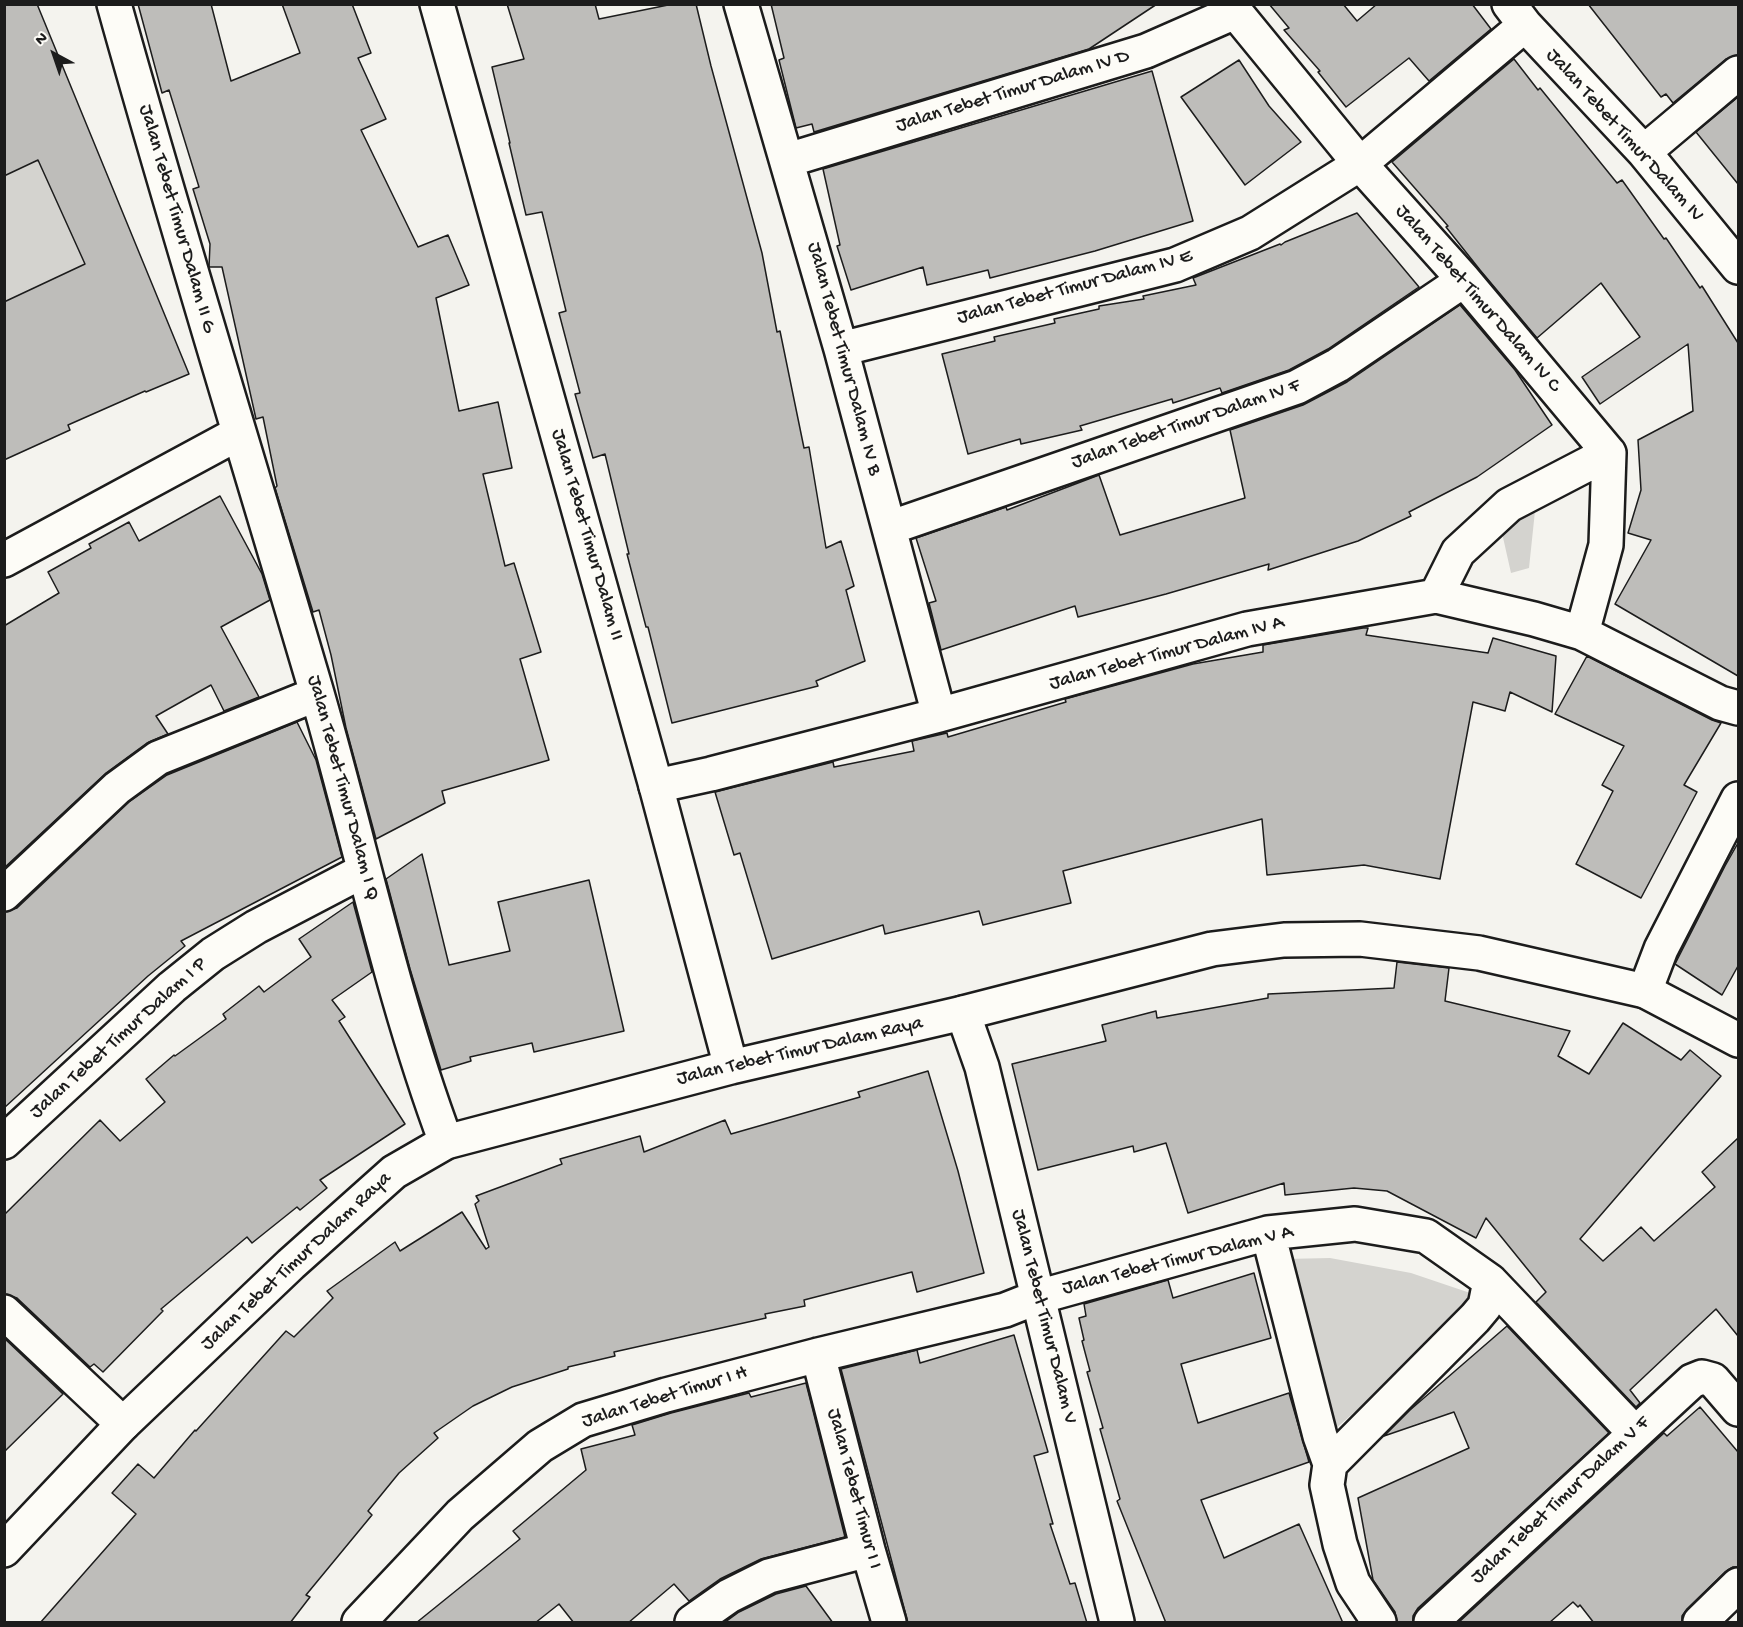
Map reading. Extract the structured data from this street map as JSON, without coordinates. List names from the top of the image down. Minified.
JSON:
{"streets":{"street":["Jalan Tebet Timur Dalam IV D","Jalan Tebet Timur Dalam IV","Jalan Tebet Timur Dalam II G","Jalan Tebet Timur Dalam IV E","Jalan Tebet Timur Dalam IV C","Jalan Tebet Timur Dalam IV B","Jalan Tebet Timur Dalam IV F","Jalan Tebet Timur Dalam II","Jalan Tebet Timur Dalam IV A","Jalan Tebet Timur Dalam I Q","Jalan Tebet Timur Dalam I P","Jalan Tebet Timur Dalam Raya","Jalan Tebet Timur Dalam V A","Jalan Tebet Timur Dalam V","Jalan Tebet Timur I H","Jalan Tebet Timur I I","Jalan Tebet Timur Dalam V F"]},"crossings":[["Jalan Tebet Timur Dalam IV D","Jalan Tebet Timur Dalam IV C"],["Jalan Tebet Timur Dalam IV D","Jalan Tebet Timur Dalam IV B"],["Jalan Tebet Timur Dalam IV","Jalan Tebet Timur Dalam IV E"],["Jalan Tebet Timur Dalam II G","Jalan Tebet Timur Dalam I Q"],["Jalan Tebet Timur Dalam IV E","Jalan Tebet Timur Dalam IV C"],["Jalan Tebet Timur Dalam IV E","Jalan Tebet Timur Dalam IV B"],["Jalan Tebet Timur Dalam IV C","Jalan Tebet Timur Dalam IV F"],["Jalan Tebet Timur Dalam IV B","Jalan Tebet Timur Dalam IV F"],["Jalan Tebet Timur Dalam IV B","Jalan Tebet Timur Dalam IV A"],["Jalan Tebet Timur Dalam II","Jalan Tebet Timur Dalam IV A"],["Jalan Tebet Timur Dalam II","Jalan Tebet Timur Dalam Raya"],["Jalan Tebet Timur Dalam I Q","Jalan Tebet Timur Dalam I P"],["Jalan Tebet Timur Dalam I Q","Jalan Tebet Timur Dalam Raya"],["Jalan Tebet Timur Dalam Raya","Jalan Tebet Timur Dalam V"],["Jalan Tebet Timur Dalam V A","Jalan Tebet Timur Dalam V"],["Jalan Tebet Timur Dalam V A","Jalan Tebet Timur I H"],["Jalan Tebet Timur Dalam V A","Jalan Tebet Timur Dalam V F"],["Jalan Tebet Timur Dalam V","Jalan Tebet Timur I H"],["Jalan Tebet Timur I H","Jalan Tebet Timur I I"]],"north":"top left"}
